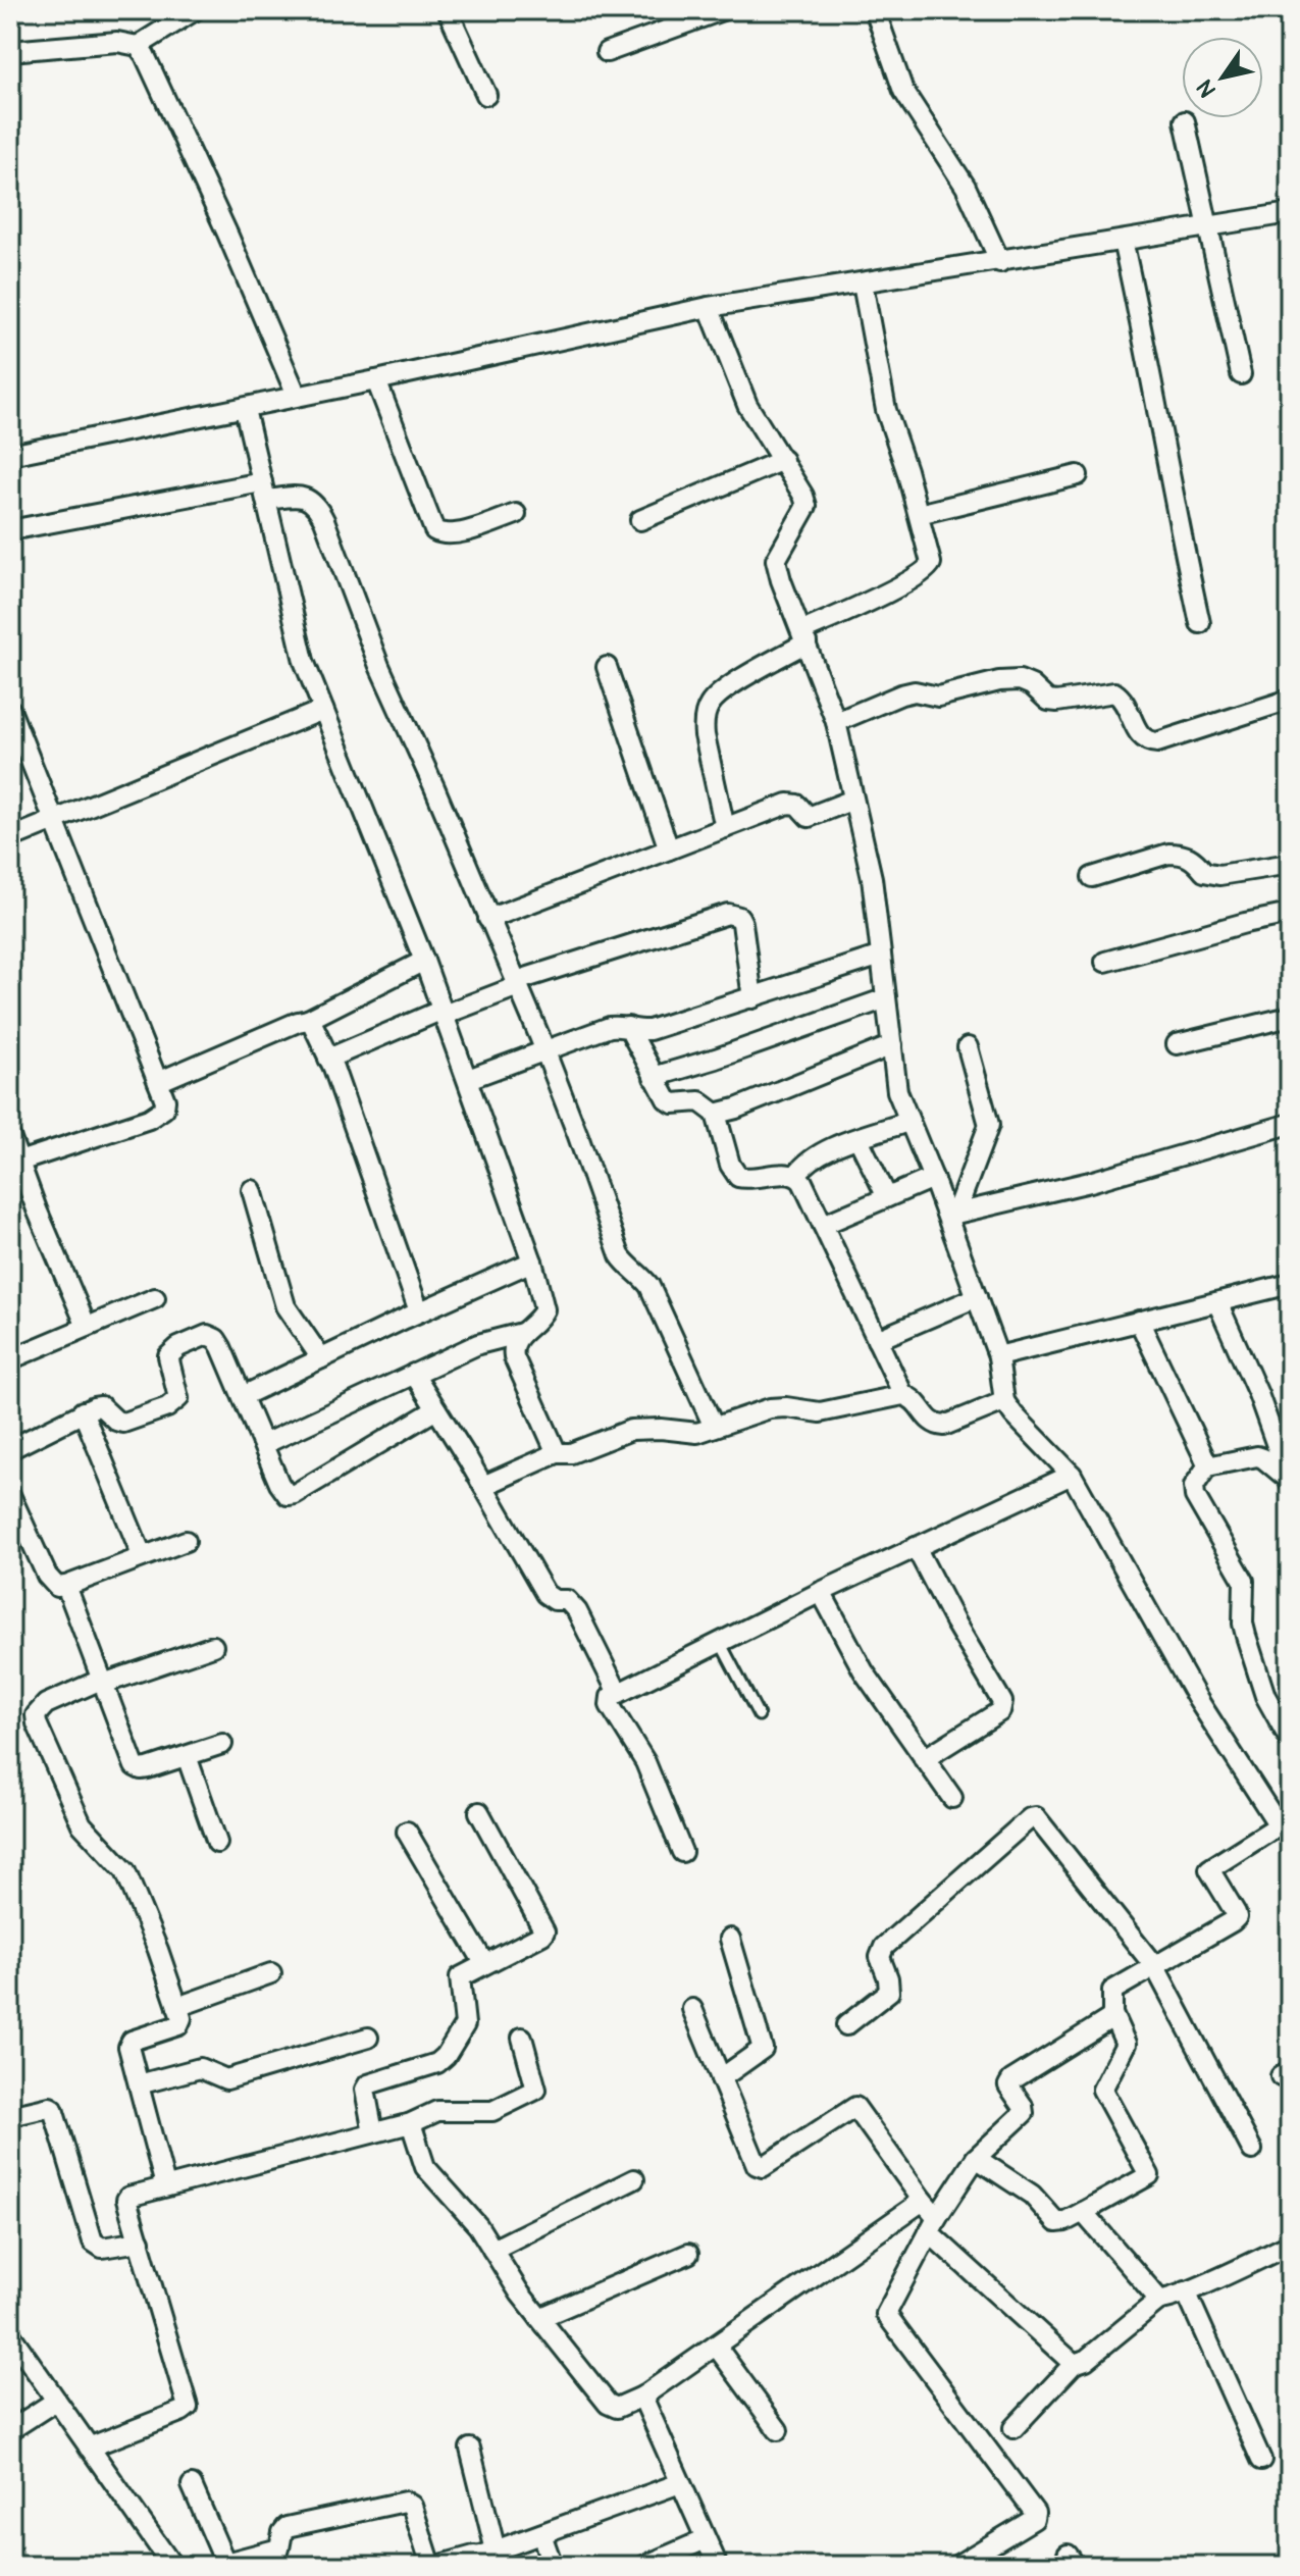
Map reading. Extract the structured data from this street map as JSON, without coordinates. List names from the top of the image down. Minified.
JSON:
{"north":"bottom left"}
